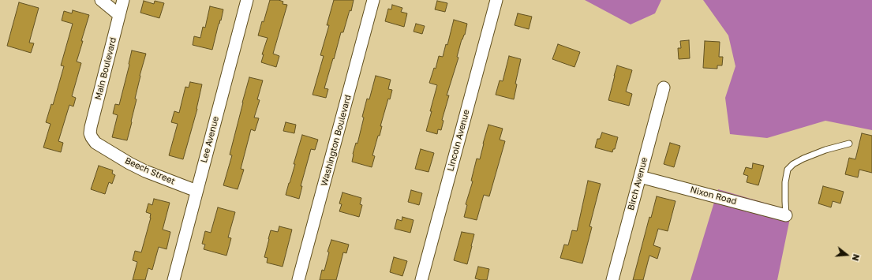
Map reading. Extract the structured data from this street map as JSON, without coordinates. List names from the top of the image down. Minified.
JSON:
{"streets":{"street":["Main Boulevard","Lee Avenue","Washington Boulevard","Lincoln Avenue","Beech Street","Birch Avenue","Nixon Road"]},"crossings":[["Main Boulevard","Beech Street"],["Lee Avenue","Beech Street"],["Birch Avenue","Nixon Road"]],"north":"right"}
